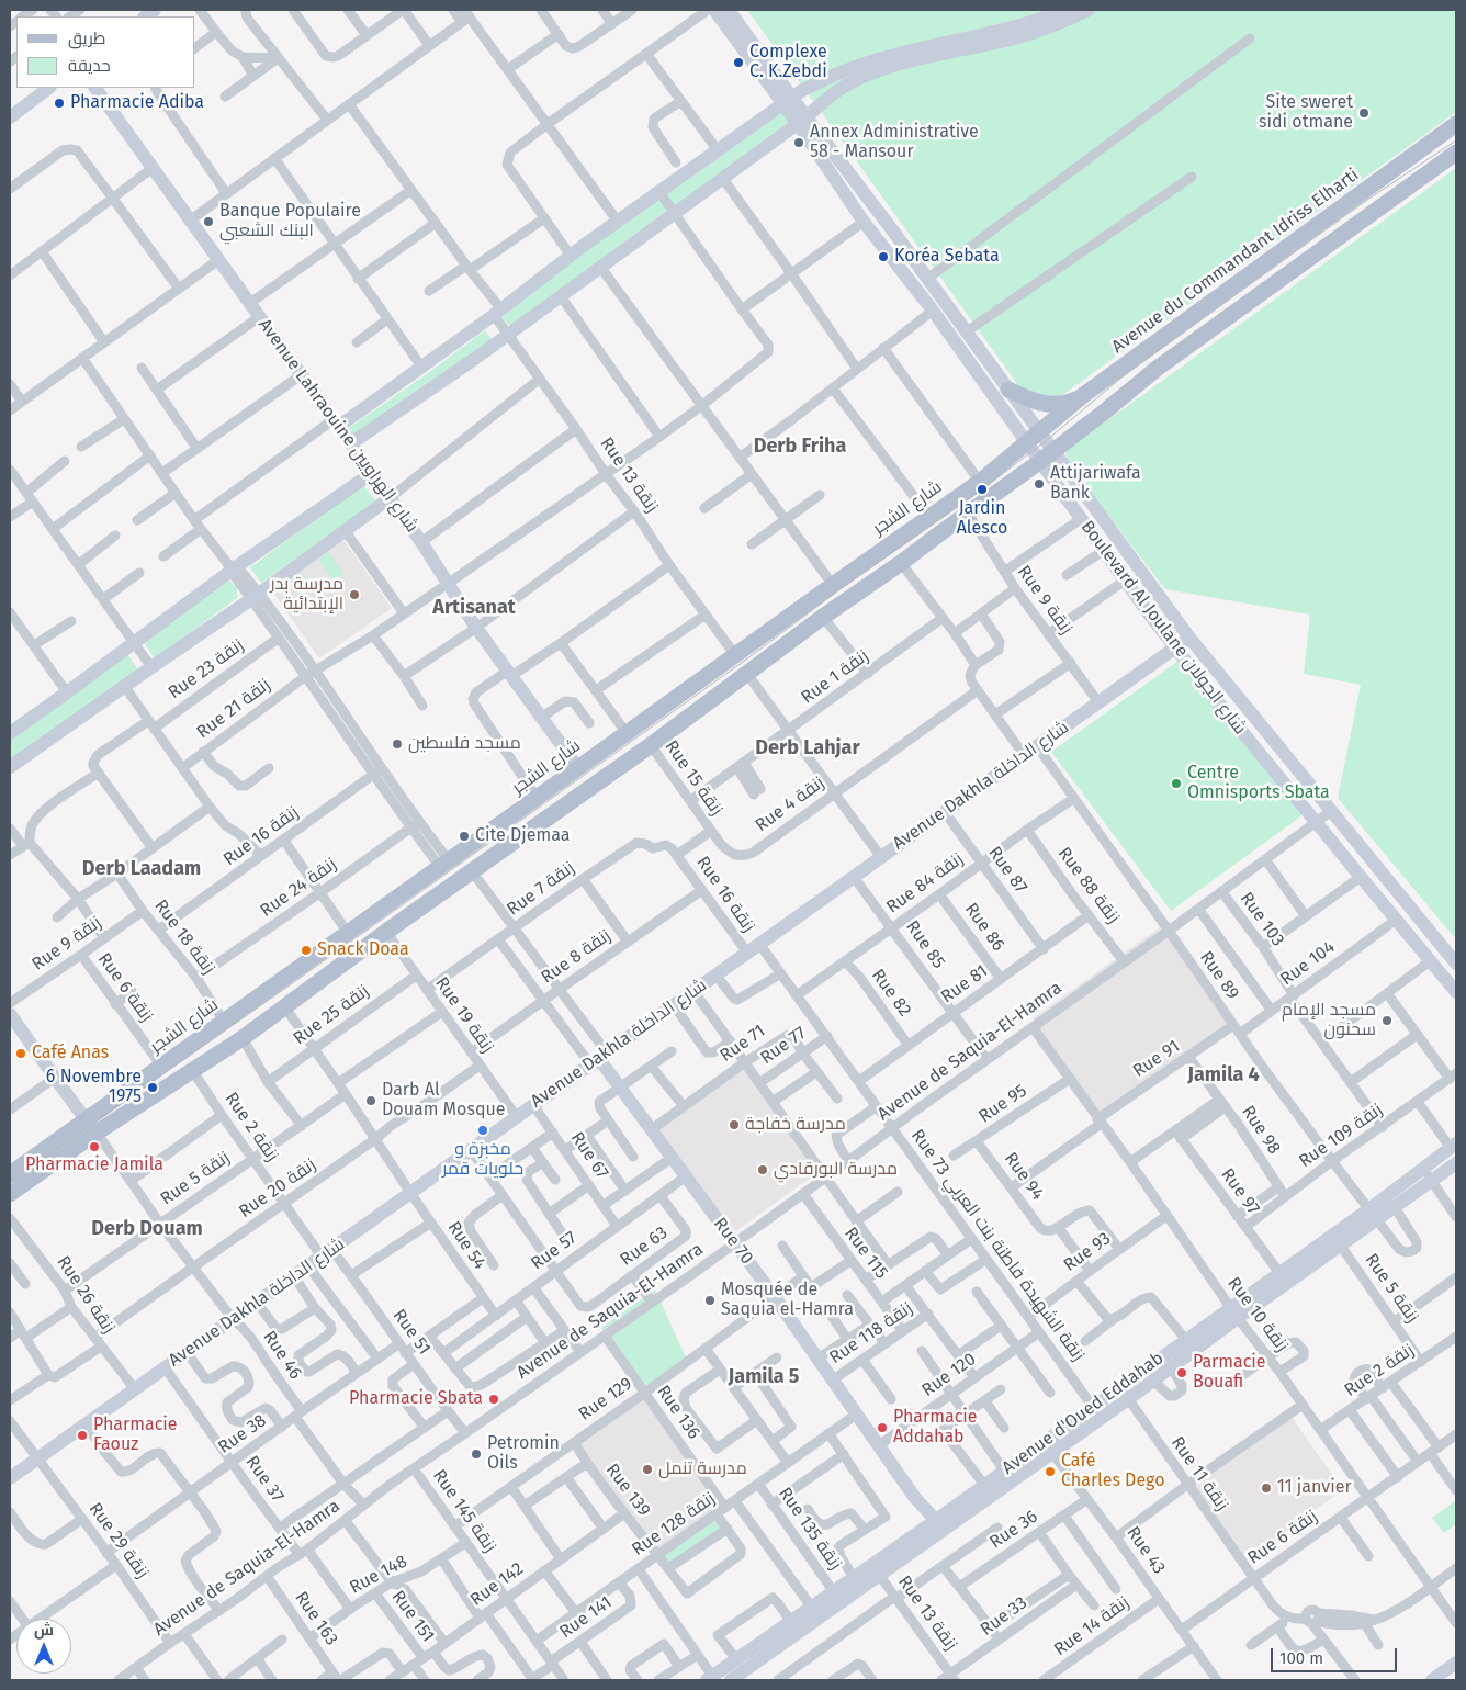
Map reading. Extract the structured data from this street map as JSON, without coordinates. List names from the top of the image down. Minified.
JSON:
{"streets":{"main road":["Avenue du Commandant Idriss Elharti","شارع الشجر"],"street":["Avenue Lahraouine شارع الهراويين","Rue 13 زنقة","Rue 9 زنقة","Boulevard Al Joulane شارع الجولان","Rue 23 زنقة","Rue 1 زنقة","Rue 21 زنقة","Rue 15 زنقة","Avenue Dakhla شارع الداخلة","Rue 4 زنقة","Rue 16 زنقة","Rue 87","Rue 84 زنقة","Rue 88 زنقة","Rue 24 زنقة","Rue 7 زنقة","Rue 103","Rue 86","Rue 18 زنقة","Rue 85","Rue 8 زنقة","Rue 104","Rue 89","Rue 81","Rue 6 زنقة","Rue 82","Rue 25 زنقة","Rue 19 زنقة","Rue 71","Rue 77","Avenue de Saquia-El-Hamra","Rue 91","Rue 95","Rue 2 زنقة","Rue 98","Rue 109 زنقة","Rue 67","Rue 94","Rue 5 زنقة","Rue 20 زنقة","Rue 97","Rue 70","Rue 54","Rue 73 زنقة الشهيدة فاطنة بنت العربي","Rue 63","Rue 57","Rue 93","Rue 115","Rue 26 زنقة","Rue 10 زنقة","Rue 51","Rue 118 زنقة","Rue 46","Rue 120","Rue 129","Rue 136","Avenue d'Oued Eddahab","Rue 38","Rue 11 زنقة","Rue 37","Rue 139","Rue 145 زنقة","Rue 128 زنقة","Rue 135 زنقة","Rue 36","Rue 29 زنقة","Rue 43","Rue 148","Rue 142","Rue 151","Rue 33","Rue 141","Rue 163","Rue 14 زنقة"]},"crossings":[["Avenue du Commandant Idriss Elharti","شارع الشجر"],["Avenue du Commandant Idriss Elharti","Boulevard Al Joulane شارع الجولان"],["Avenue Lahraouine شارع الهراويين","شارع الشجر"],["Avenue Lahraouine شارع الهراويين","Rue 21 زنقة"],["Rue 13 زنقة","شارع الشجر"],["Rue 13 زنقة","Rue 21 زنقة"],["Rue 13 زنقة","Avenue d'Oued Eddahab"],["Rue 13 زنقة","Rue 33"],["شارع الشجر","Boulevard Al Joulane شارع الجولان"],["شارع الشجر","Rue 18 زنقة"],["شارع الشجر","Rue 6 زنقة"],["Rue 9 زنقة","Avenue Dakhla شارع الداخلة"],["Rue 9 زنقة","Rue 18 زنقة"],["Rue 9 زنقة","Rue 6 زنقة"],["Boulevard Al Joulane شارع الجولان","Avenue Dakhla شارع الداخلة"],["Boulevard Al Joulane شارع الجولان","Rue 104"],["Boulevard Al Joulane شارع الجولان","Avenue de Saquia-El-Hamra"],["Rue 1 زنقة","Rue 15 زنقة"],["Rue 15 زنقة","Rue 4 زنقة"],["Rue 15 زنقة","Rue 16 زنقة"],["Rue 15 زنقة","Rue 7 زنقة"],["Avenue Dakhla شارع الداخلة","Rue 16 زنقة"],["Avenue Dakhla شارع الداخلة","Rue 87"],["Avenue Dakhla شارع الداخلة","Rue 85"],["Avenue Dakhla شارع الداخلة","Rue 89"],["Avenue Dakhla شارع الداخلة","Rue 19 زنقة"],["Avenue Dakhla شارع الداخلة","Rue 2 زنقة"],["Avenue Dakhla شارع الداخلة","Rue 67"],["Avenue Dakhla شارع الداخلة","Rue 70"],["Avenue Dakhla شارع الداخلة","Rue 54"],["Avenue Dakhla شارع الداخلة","Rue 73 زنقة الشهيدة فاطنة بنت العربي"],["Avenue Dakhla شارع الداخلة","Rue 26 زنقة"],["Avenue Dakhla شارع الداخلة","Rue 51"],["Avenue Dakhla شارع الداخلة","Rue 46"],["Avenue Dakhla شارع الداخلة","Rue 37"],["Avenue Dakhla شارع الداخلة","Rue 29 زنقة"],["Rue 16 زنقة","Rue 7 زنقة"],["Rue 16 زنقة","Rue 18 زنقة"],["Rue 16 زنقة","Rue 8 زنقة"],["Rue 87","Rue 84 زنقة"],["Rue 87","Rue 81"],["Rue 84 زنقة","Rue 88 زنقة"],["Rue 84 زنقة","Rue 86"],["Rue 84 زنقة","Rue 85"],["Rue 84 زنقة","Rue 89"],["Rue 84 زنقة","Rue 82"],["Rue 84 زنقة","Rue 73 زنقة الشهيدة فاطنة بنت العربي"],["Rue 88 زنقة","Rue 81"],["Rue 88 زنقة","Avenue de Saquia-El-Hamra"],["Rue 24 زنقة","Rue 18 زنقة"],["Rue 7 زنقة","Rue 19 زنقة"],["Rue 103","Rue 104"],["Rue 103","Avenue de Saquia-El-Hamra"],["Rue 103","Rue 109 زنقة"],["Rue 86","Rue 81"],["Rue 85","Rue 81"],["Rue 85","Avenue de Saquia-El-Hamra"],["Rue 8 زنقة","Rue 19 زنقة"],["Rue 104","Rue 89"],["Rue 89","Avenue de Saquia-El-Hamra"],["Rue 89","Rue 91"],["Rue 89","Rue 109 زنقة"],["Rue 89","Avenue d'Oued Eddahab"],["Rue 81","Rue 82"],["Rue 81","Rue 73 زنقة الشهيدة فاطنة بنت العربي"],["Rue 6 زنقة","Rue 10 زنقة"],["Rue 6 زنقة","Rue 11 زنقة"],["Rue 6 زنقة","Rue 43"],["Rue 25 زنقة","Rue 19 زنقة"],["Rue 19 زنقة","Rue 20 زنقة"],["Rue 71","Rue 77"],["Rue 71","Rue 70"],["Rue 77","Rue 73 زنقة الشهيدة فاطنة بنت العربي"],["Avenue de Saquia-El-Hamra","Rue 70"],["Avenue de Saquia-El-Hamra","Rue 73 زنقة الشهيدة فاطنة بنت العربي"],["Avenue de Saquia-El-Hamra","Rue 115"],["Avenue de Saquia-El-Hamra","Rue 10 زنقة"],["Avenue de Saquia-El-Hamra","Rue 51"],["Avenue de Saquia-El-Hamra","Rue 46"],["Avenue de Saquia-El-Hamra","Rue 136"],["Avenue de Saquia-El-Hamra","Rue 37"],["Avenue de Saquia-El-Hamra","Rue 145 زنقة"],["Avenue de Saquia-El-Hamra","Rue 29 زنقة"],["Avenue de Saquia-El-Hamra","Rue 163"],["Rue 91","Rue 98"],["Rue 91","Rue 94"],["Rue 91","Rue 10 زنقة"],["Rue 95","Rue 94"],["Rue 95","Rue 10 زنقة"],["Rue 2 زنقة","Rue 5 زنقة"],["Rue 2 زنقة","Rue 20 زنقة"],["Rue 2 زنقة","Rue 10 زنقة"],["Rue 2 زنقة","Rue 51"],["Rue 98","Rue 109 زنقة"],["Rue 109 زنقة","Rue 97"],["Rue 67","Rue 57"],["Rue 5 زنقة","Rue 26 زنقة"],["Rue 5 زنقة","Avenue d'Oued Eddahab"],["Rue 20 زنقة","Rue 26 زنقة"],["Rue 97","Avenue d'Oued Eddahab"],["Rue 70","Rue 57"],["Rue 70","Rue 118 زنقة"],["Rue 70","Rue 120"],["Rue 70","Rue 129"],["Rue 70","Avenue d'Oued Eddahab"],["Rue 70","Rue 128 زنقة"],["Rue 54","Rue 57"],["Rue 73 زنقة الشهيدة فاطنة بنت العربي","Rue 93"],["Rue 73 زنقة الشهيدة فاطنة بنت العربي","Rue 120"],["Rue 73 زنقة الشهيدة فاطنة بنت العربي","Avenue d'Oued Eddahab"],["Rue 63","Rue 57"],["Rue 93","Rue 10 زنقة"],["Rue 115","Rue 118 زنقة"],["Rue 10 زنقة","Avenue d'Oued Eddahab"],["Rue 51","Rue 38"],["Rue 46","Rue 38"],["Rue 129","Rue 136"],["Rue 129","Rue 139"],["Rue 129","Rue 145 زنقة"],["Rue 136","Rue 128 زنقة"],["Avenue d'Oued Eddahab","Rue 11 زنقة"],["Avenue d'Oued Eddahab","Rue 135 زنقة"],["Avenue d'Oued Eddahab","Rue 43"],["Rue 38","Rue 37"],["Rue 38","Rue 29 زنقة"],["Rue 37","Rue 148"],["Rue 139","Rue 128 زنقة"],["Rue 139","Rue 142"],["Rue 145 زنقة","Rue 128 زنقة"],["Rue 145 زنقة","Rue 148"],["Rue 145 زنقة","Rue 142"],["Rue 145 زنقة","Rue 141"],["Rue 128 زنقة","Rue 135 زنقة"],["Rue 128 زنقة","Rue 141"],["Rue 36","Rue 43"],["Rue 43","Rue 14 زنقة"],["Rue 148","Rue 151"],["Rue 148","Rue 163"],["Rue 142","Rue 151"]],"districts":["Derb Friha","Artisanat","Derb Lahjar","Derb Laadam","Jamila 4","Derb Douam","Jamila 5"],"places":["Complexe C. K.Zebdi","Pharmacie Adiba","Site sweret sidi otmane","Annex Administrative 58 - Mansour","Banque Populaire البنك الشعبي","Koréa Sebata","Attijariwafa Bank","Jardin Alesco","مدرسة بدر الإبتدائية","مسجد فلسطين","Centre Omnisports Sbata","Cite Djemaa","Snack Doaa","مسجد الإمام سحنون","Café Anas","6 Novembre 1975","Darb Al Douam Mosque","مدرسة خفاجة","مخبزة و حلويات قمر","Pharmacie Jamila","مدرسة البورقادي","Mosquée de Saquia el-Hamra","Parmacie Bouafi","Pharmacie Sbata","Pharmacie Addahab","Pharmacie Faouz","Petromin Oils","مدرسة تنمل","Café Charles Dego","11 janvier"],"legend":["طريق","حديقة"],"scale_bar":"100 m","north":"top"}
